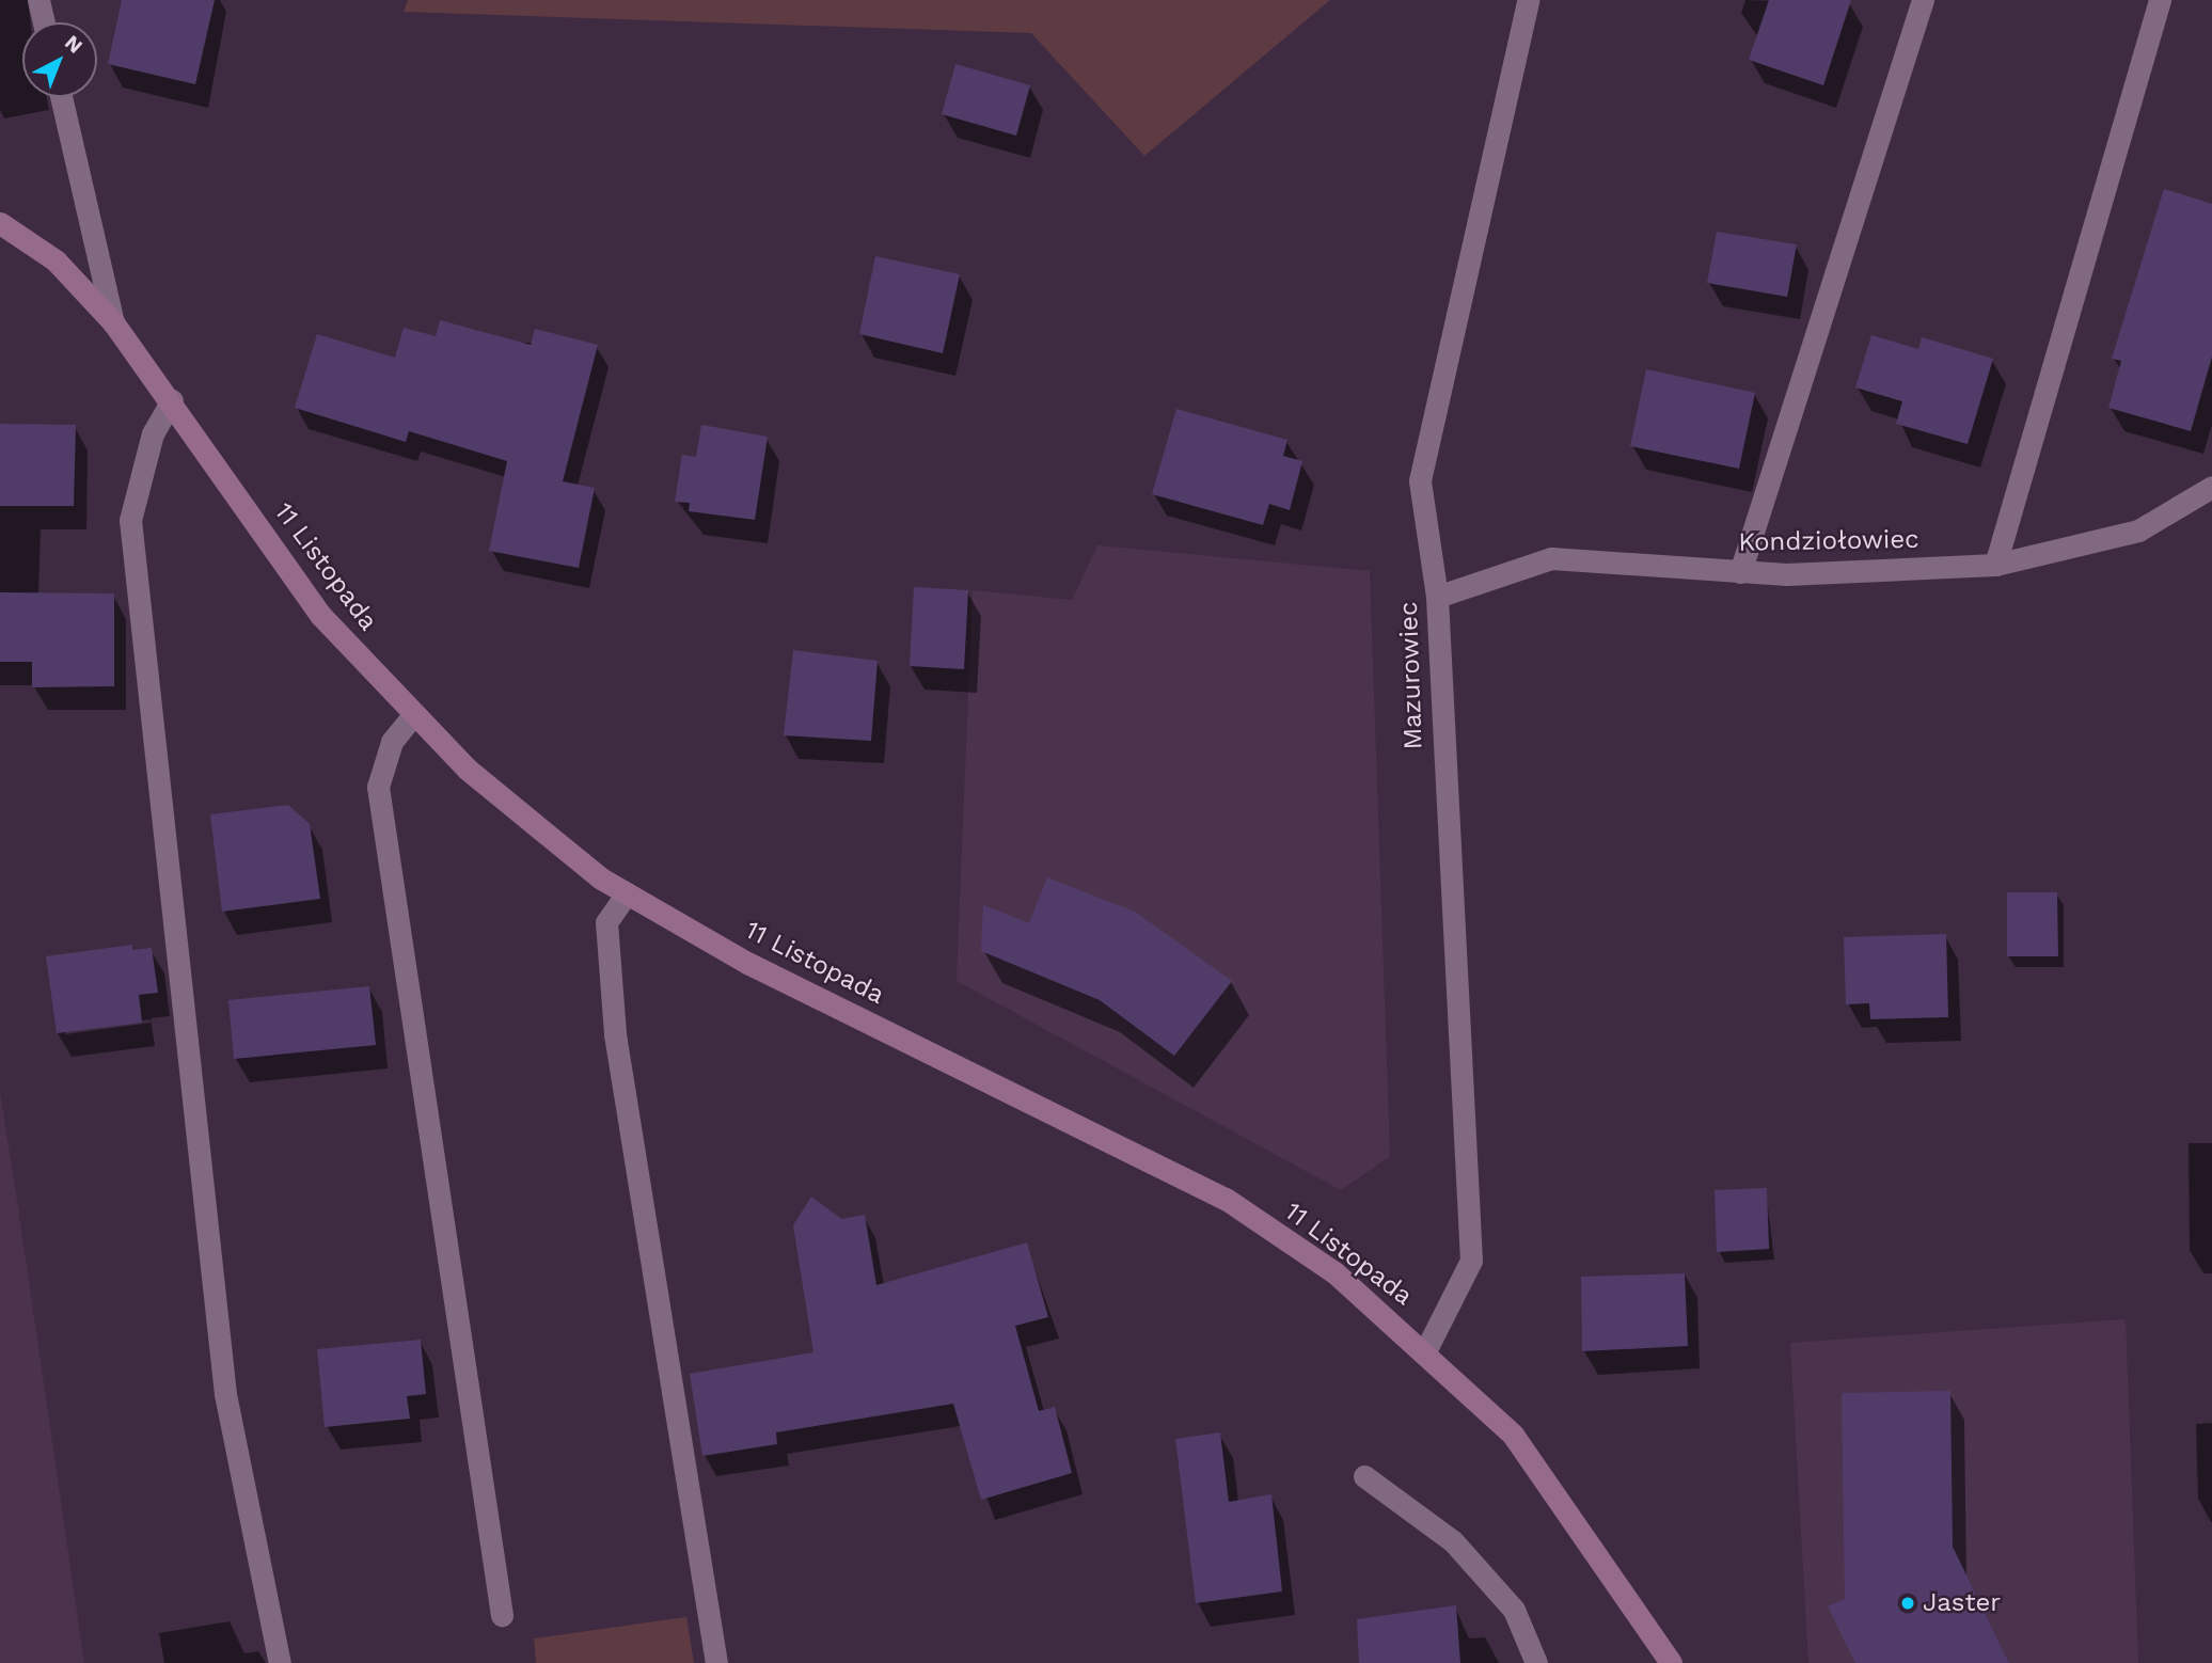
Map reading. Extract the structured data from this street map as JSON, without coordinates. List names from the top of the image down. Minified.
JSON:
{"streets":{"main road":["11 Listopada"],"street":["Kondziołowiec","Mazurowiec"]},"crossings":[["Kondziołowiec","Mazurowiec"],["11 Listopada","Mazurowiec"]],"places":["Jaster"],"north":"top right"}
